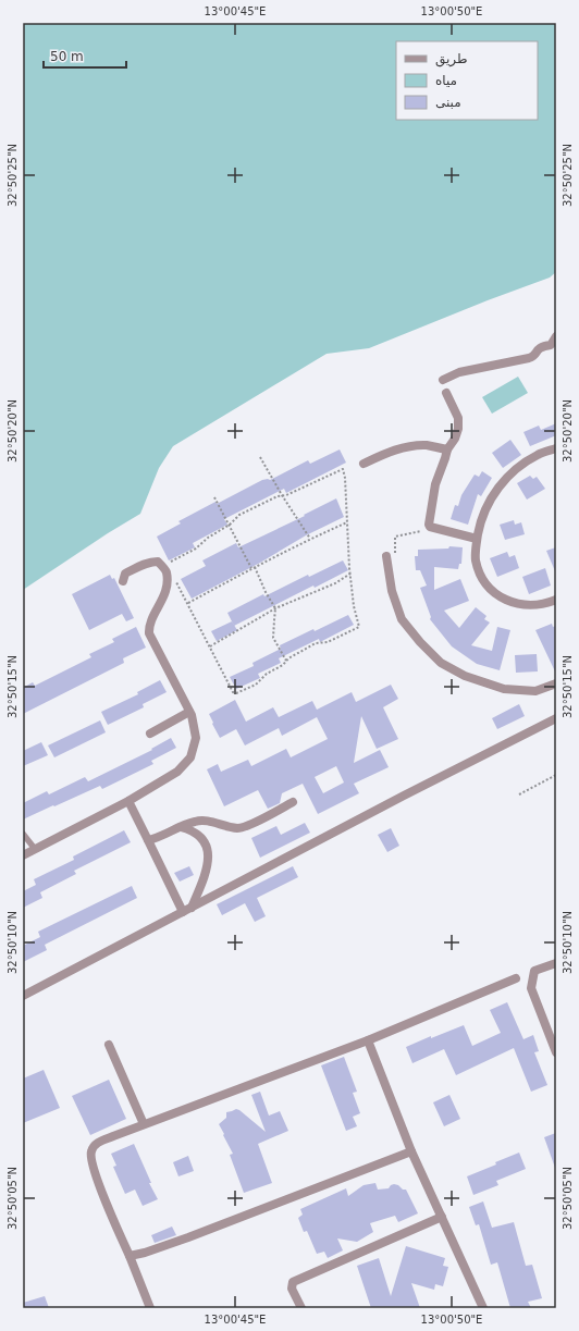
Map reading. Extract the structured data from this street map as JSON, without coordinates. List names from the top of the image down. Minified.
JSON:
{"legend":["طريق","مياه","مبنى"],"scale_bar":"50 m","coordinates":["13°00'45\"E","13°00'50\"E","32°50'25\"N","32°50'20\"N","32°50'15\"N","32°50'10\"N","32°50'05\"N"]}
